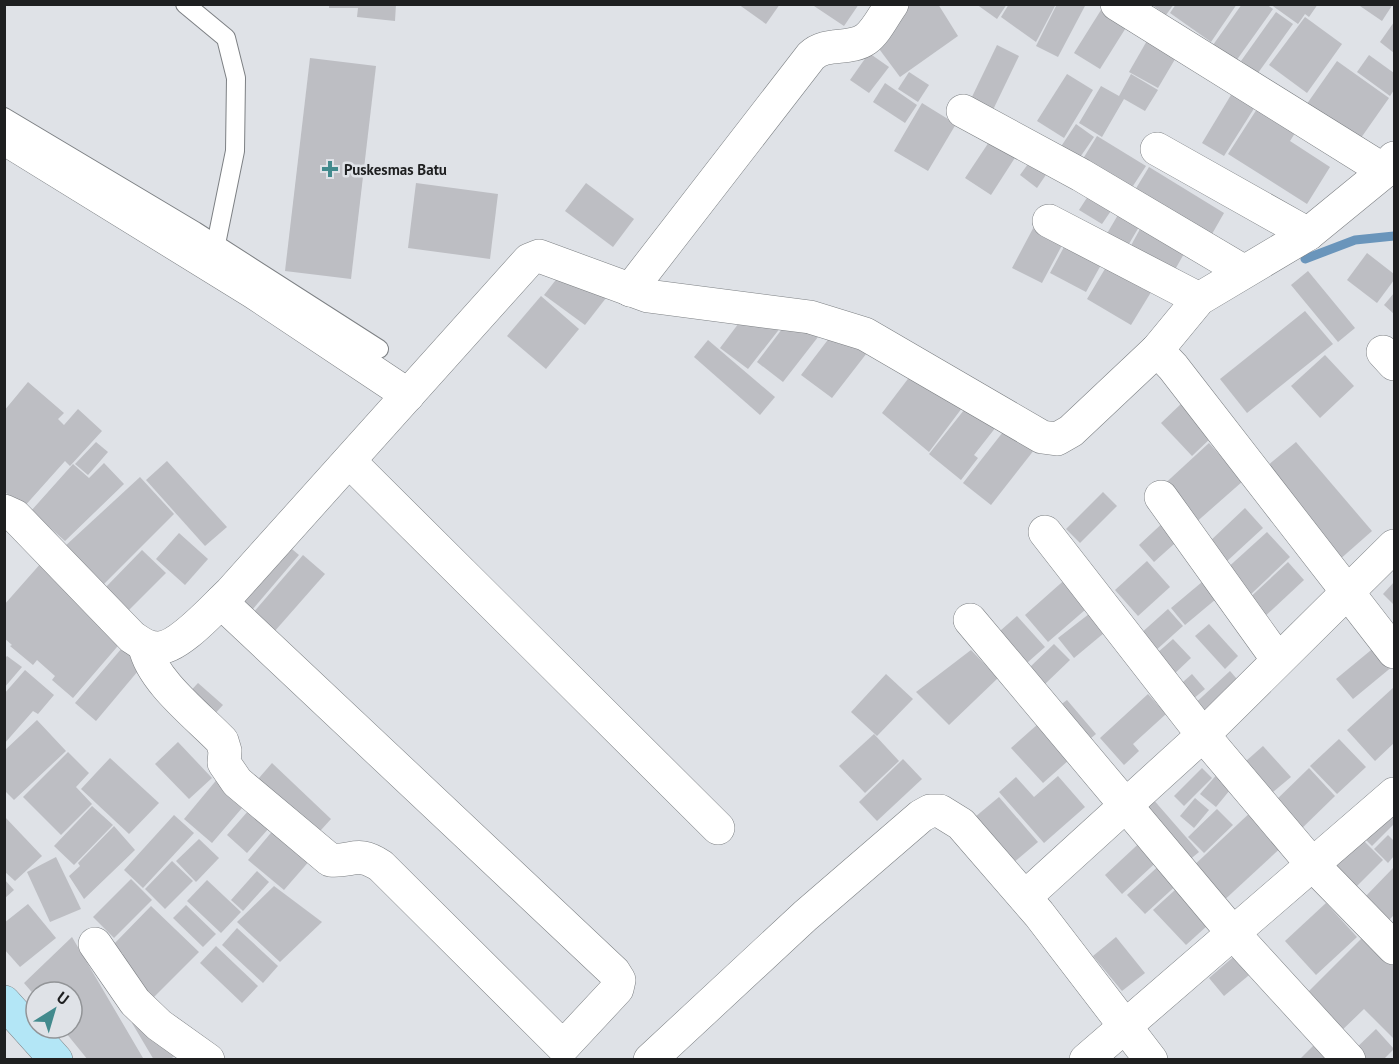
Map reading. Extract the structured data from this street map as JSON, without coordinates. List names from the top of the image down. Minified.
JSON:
{"places":{"health":["Puskesmas Batu"]},"north":"top right"}
